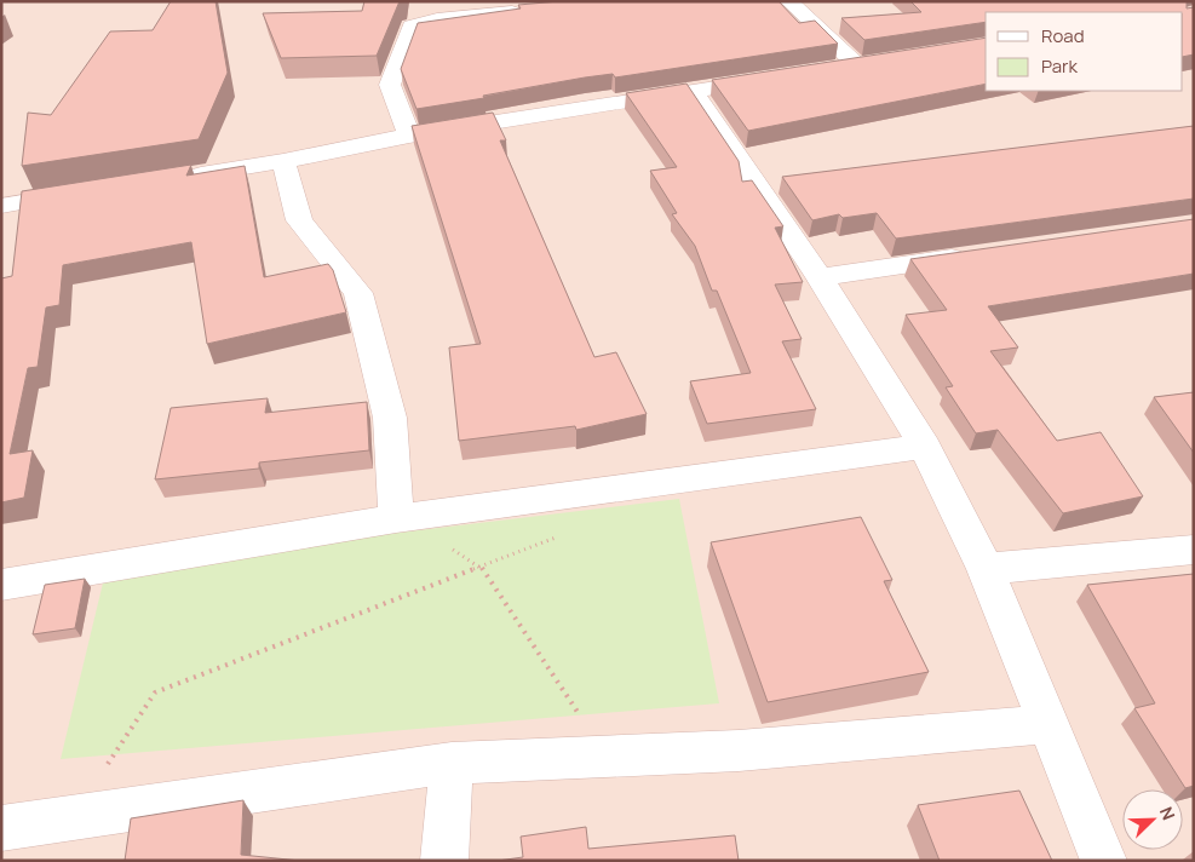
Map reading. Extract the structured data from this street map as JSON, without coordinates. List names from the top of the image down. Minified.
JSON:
{"legend":["Road","Park"],"north":"top right"}
